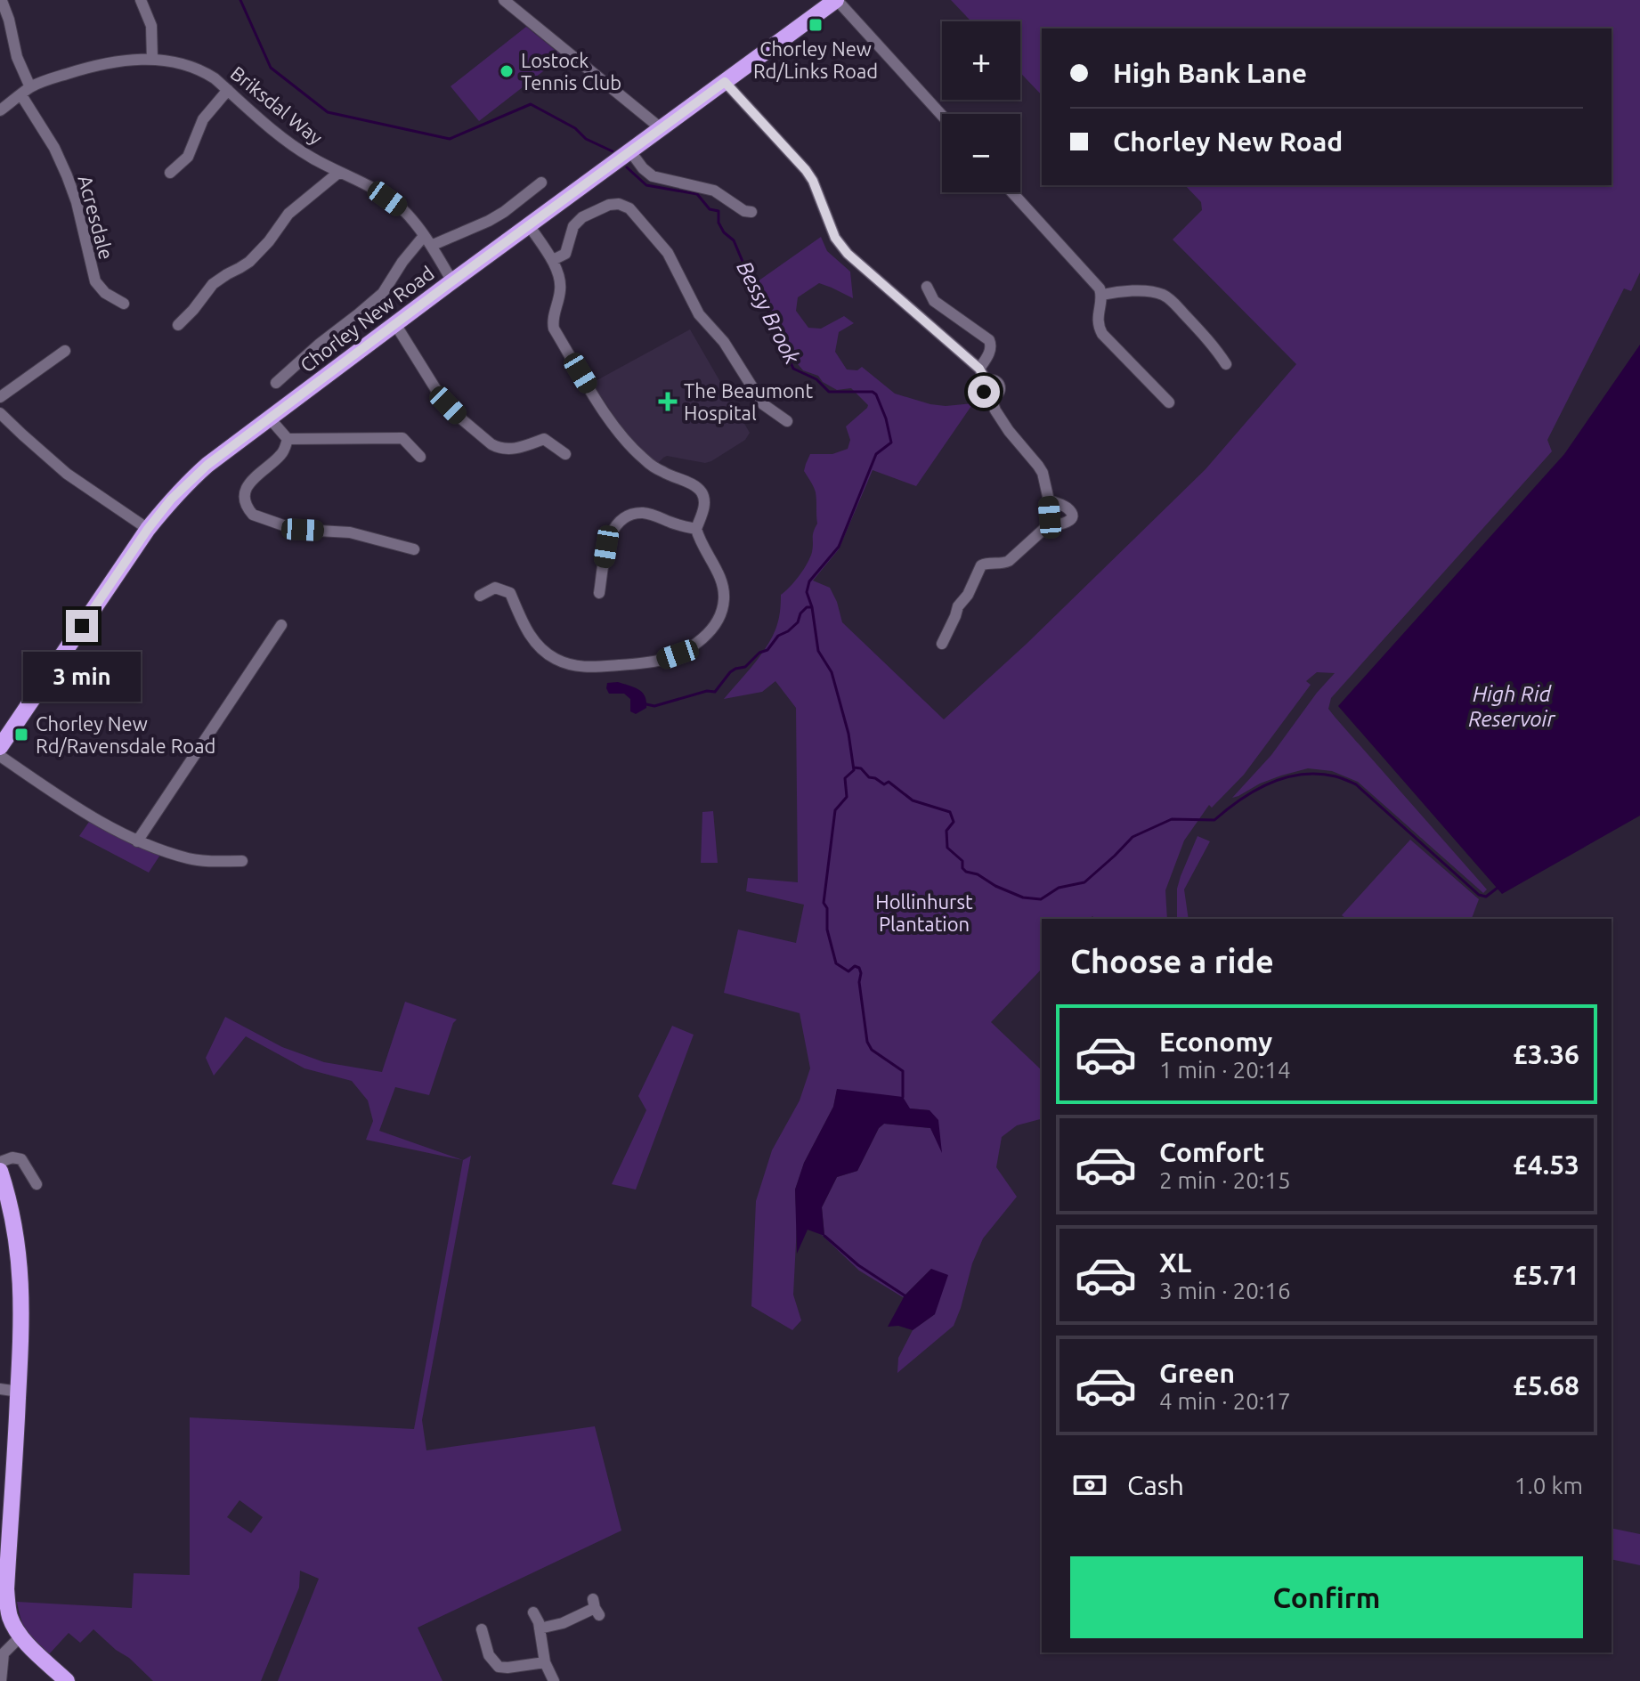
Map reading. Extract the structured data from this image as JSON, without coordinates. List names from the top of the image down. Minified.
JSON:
{"streets":{"highway":["Chorley New Road"],"street":["Briksdal Way","Acresdale"]},"crossings":[["Briksdal Way","Acresdale"],["Briksdal Way","Chorley New Road"]],"water":["Bessy Brook","High Rid Reservoir"],"parks":["Hollinhurst Plantation"],"places":{"transit":["Chorley New Rd/Links Road","Chorley New Rd/Ravensdale Road"],"other":["Lostock Tennis Club"],"health":["The Beaumont Hospital"]},"page":{"map_buttons":["+","−"],"banner":["High Bank Lane","Chorley New Road"],"bubble":"3 min","heading":"Choose a ride","list":[{"name":"Economy","note":"1 min · 20:14","value":"£3.36"},{"name":"Comfort","note":"2 min · 20:15","value":"£4.53"},{"name":"XL","note":"3 min · 20:16","value":"£5.71"},{"name":"Green","note":"4 min · 20:17","value":"£5.68"}],"pay":["Cash","1.0 km"],"buttons":"Confirm"}}
